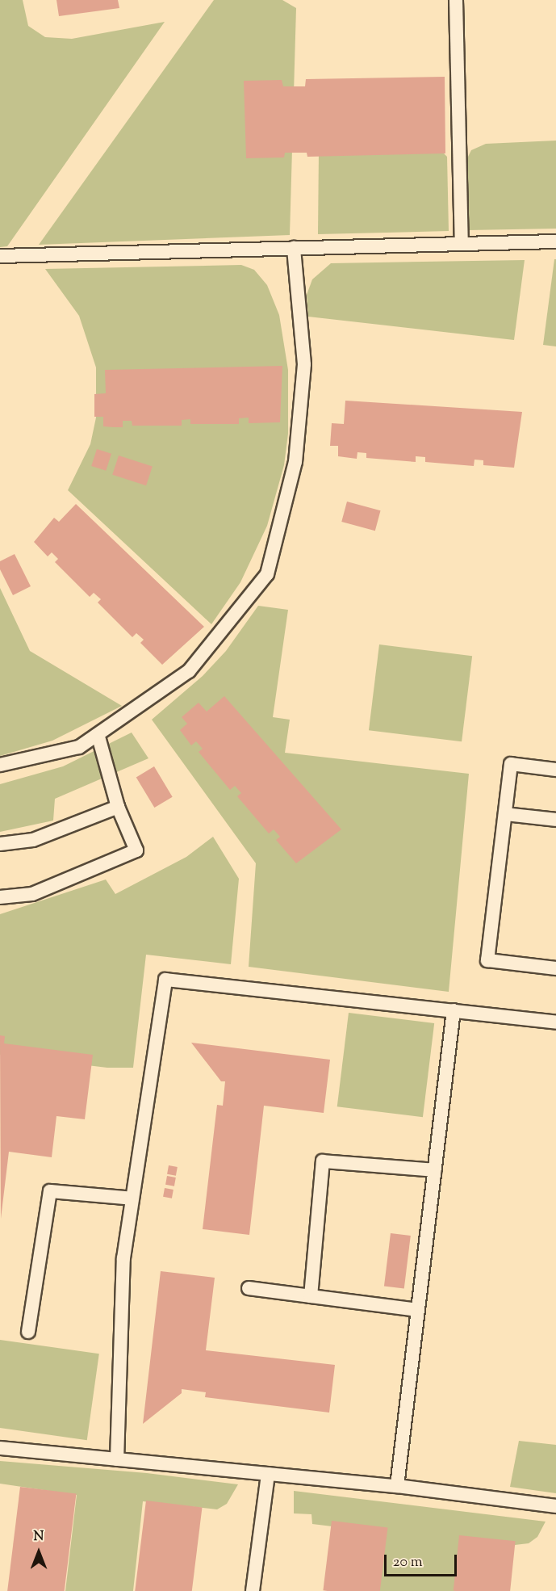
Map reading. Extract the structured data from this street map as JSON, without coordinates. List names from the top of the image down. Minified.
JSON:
{"scale_bar":"20 m","north":"top"}
